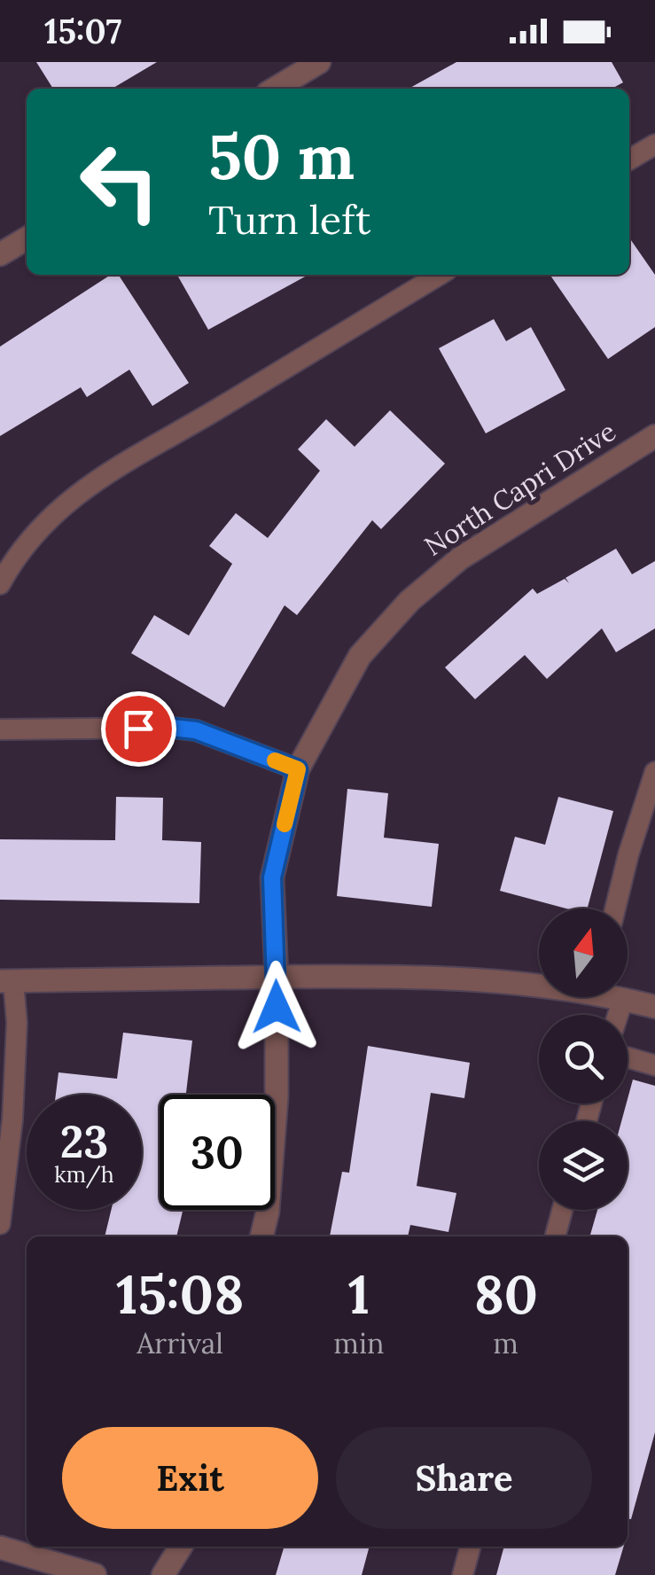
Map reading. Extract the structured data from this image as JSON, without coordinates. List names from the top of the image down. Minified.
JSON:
{"streets":{"street":["North Capri Drive"]},"north":"top","page":{"status":"15:07","turn":["50 m","Turn left"],"speed":"23 km/h","limit":"30","eta":["15:08","Arrival","1","min","80","m"],"buttons":["Exit","Share"]}}
